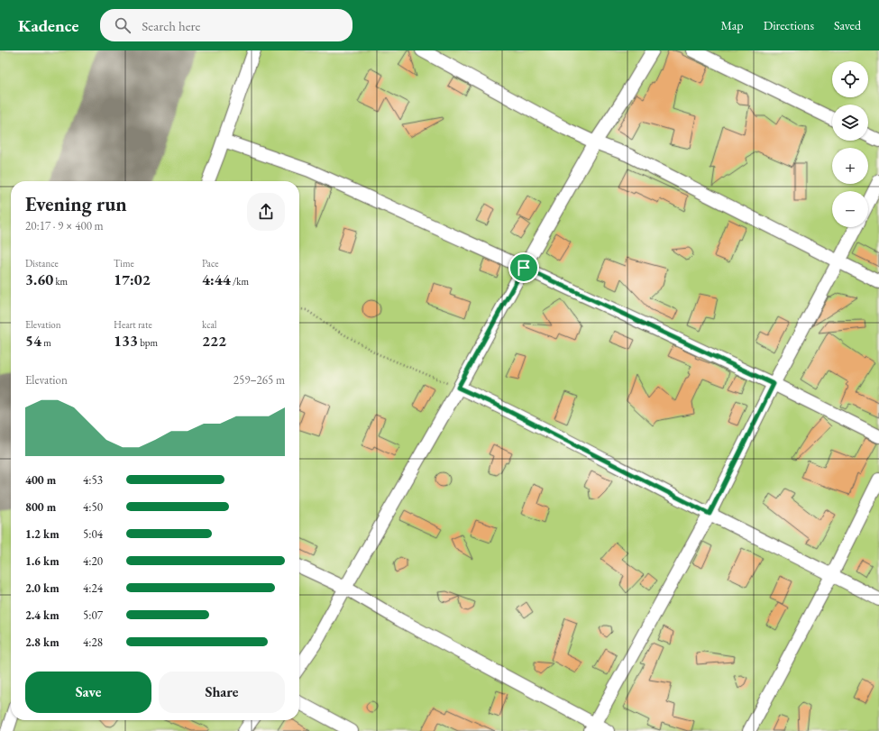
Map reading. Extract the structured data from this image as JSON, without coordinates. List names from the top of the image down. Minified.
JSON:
{"page":{"header":"Kadence","search":"Search here","nav":["Map","Directions","Saved"],"map_buttons":["+","−"],"heading":["Evening run","20:17 · 9 × 400 m"],"stats":[["Distance","3.60 km"],["Time","17:02"],["Pace","4:44 /km"],["Elevation","54 m"],["Heart rate","133 bpm"],["kcal","222"]],"chart":["Elevation","259–265 m"],"list":[{"name":"400 m","note":"4:53"},{"name":"800 m","note":"4:50"},{"name":"1.2 km","note":"5:04"},{"name":"1.6 km","note":"4:20"},{"name":"2.0 km","note":"4:24"},{"name":"2.4 km","note":"5:07"},{"name":"2.8 km","note":"4:28"}],"buttons":["Save","Share"]}}
